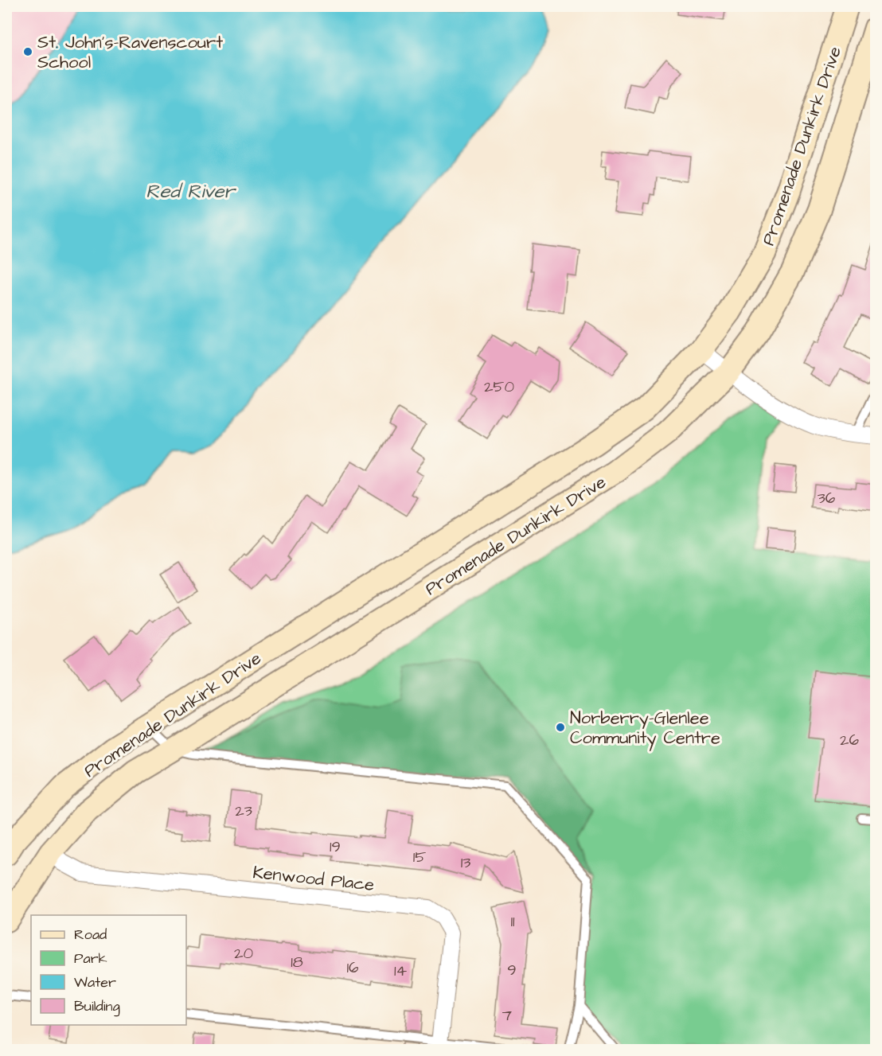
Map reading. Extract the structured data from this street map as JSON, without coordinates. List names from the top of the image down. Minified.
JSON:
{"streets":{"main road":["Promenade Dunkirk Drive"],"street":["Kenwood Place"]},"crossings":[["Promenade Dunkirk Drive","Kenwood Place"]],"water":["Red River"],"places":["St. John's-Ravenscourt School","Norberry-Glenlee Community Centre"],"house_numbers":["250","36","26","23","19","15","13","11","20","18","16","9","14","7"],"legend":["Road","Park","Water","Building"]}
